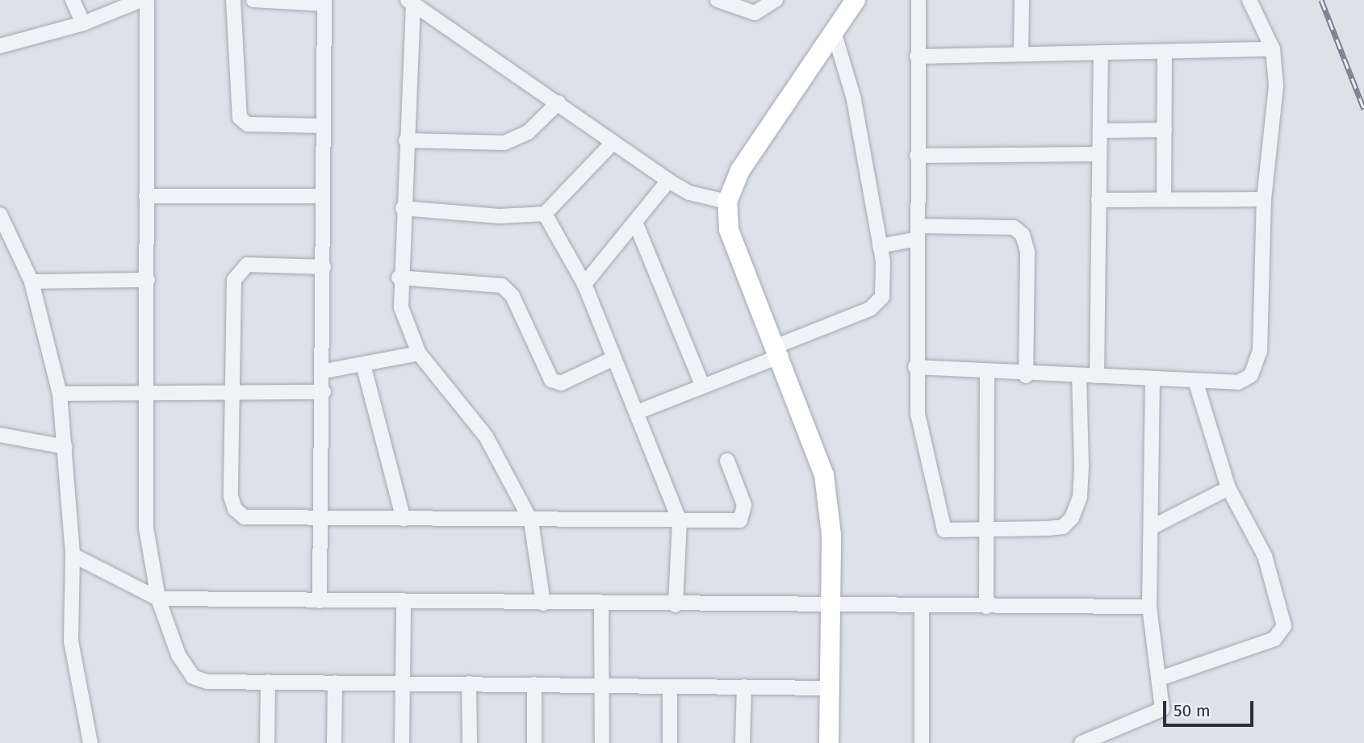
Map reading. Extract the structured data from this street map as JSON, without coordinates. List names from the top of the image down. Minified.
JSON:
{"scale_bar":"50 m"}
